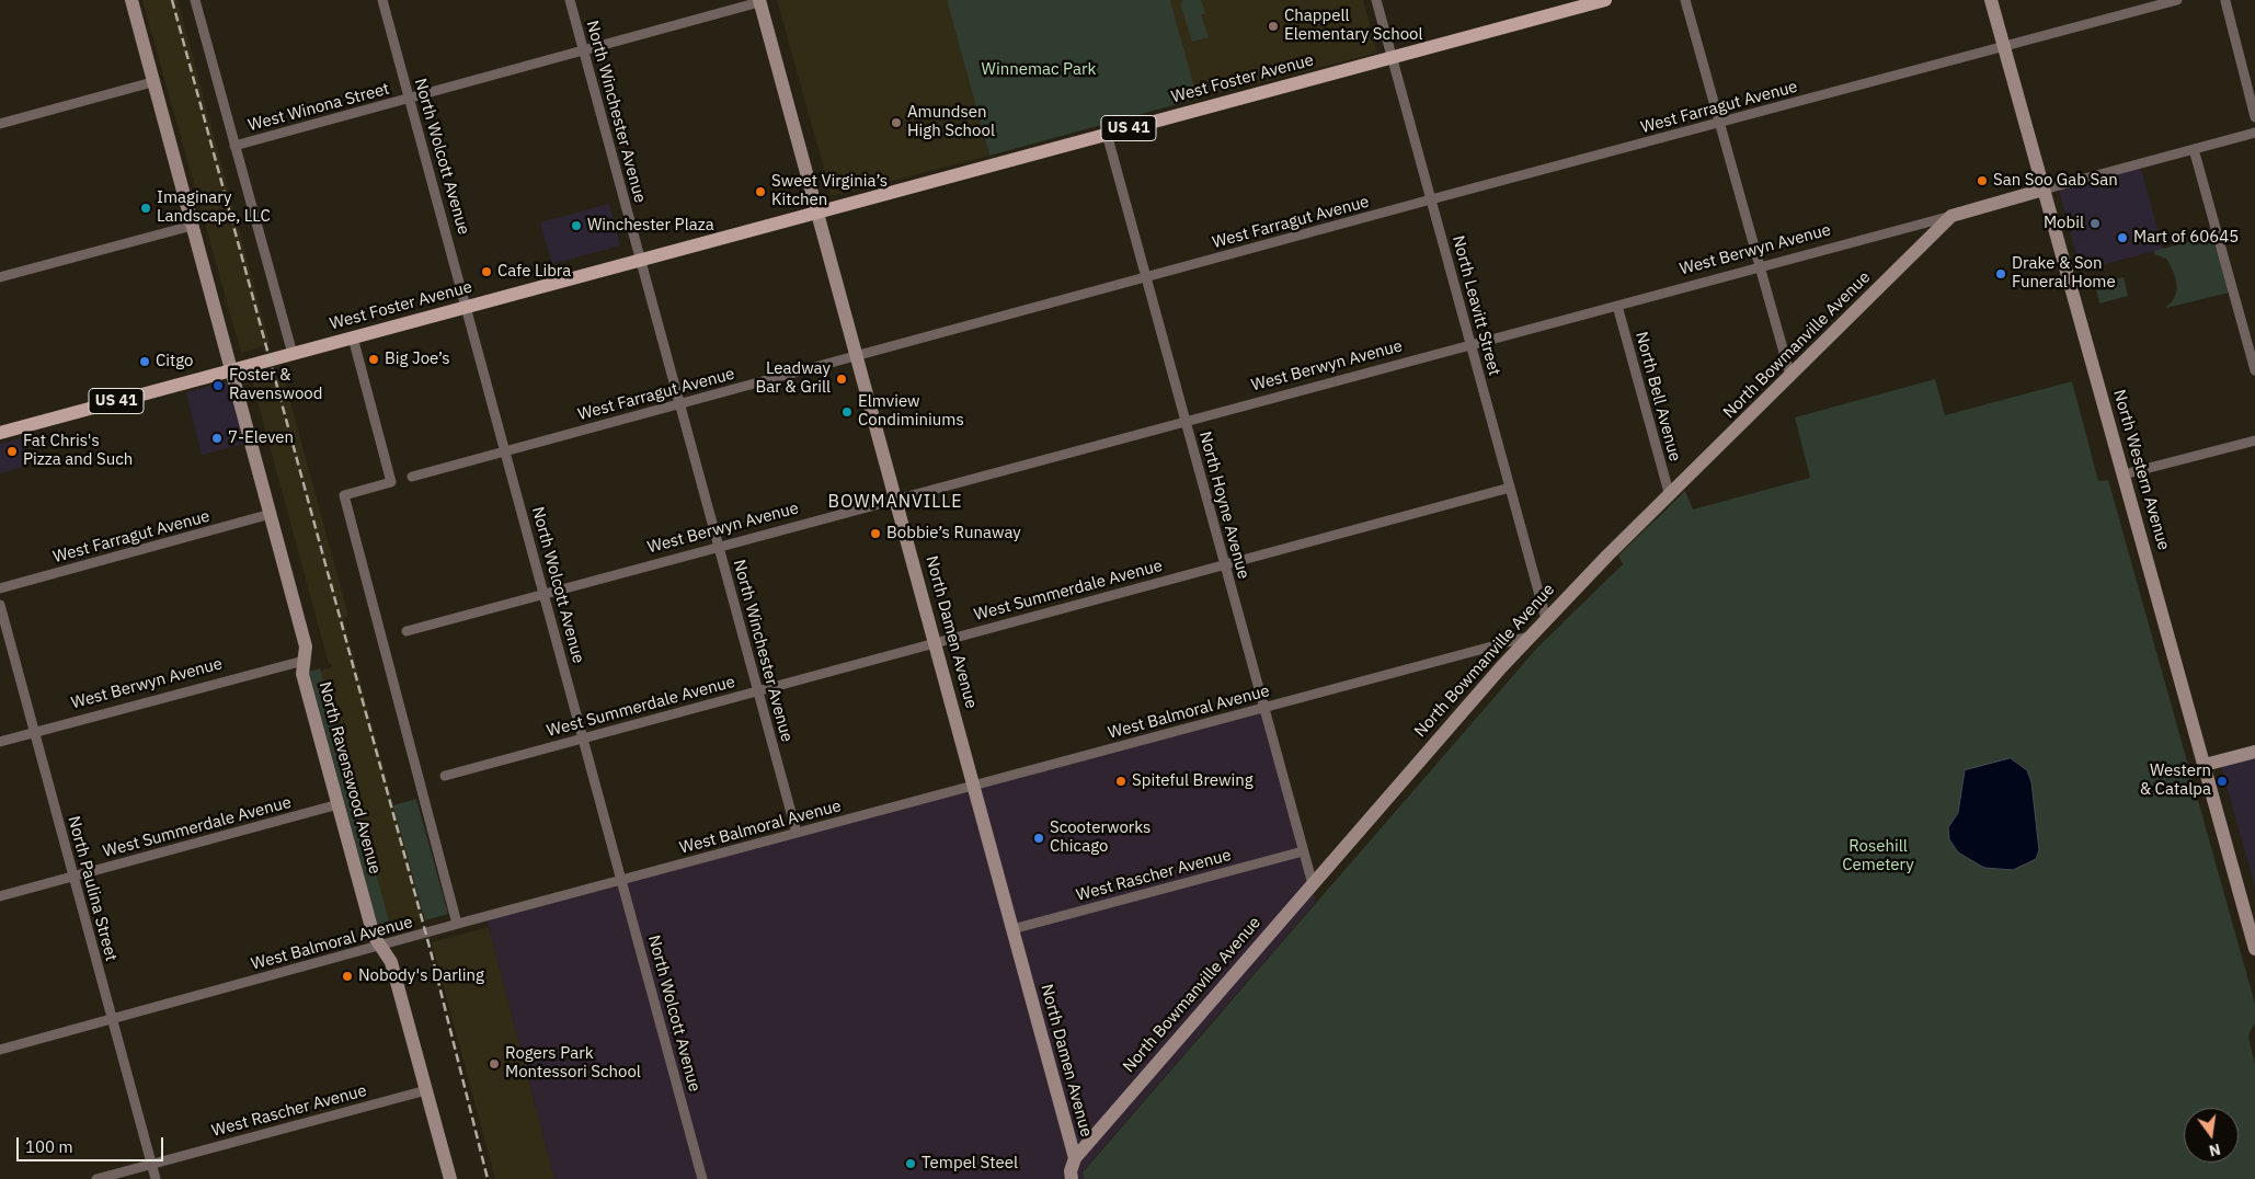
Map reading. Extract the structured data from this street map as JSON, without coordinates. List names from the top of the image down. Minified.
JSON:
{"streets":{"main road":["West Foster Avenue","US 41"],"street":["West Winona Street","West Farragut Avenue","North Winchester Avenue","North Wolcott Avenue","West Berwyn Avenue","North Leavitt Street","North Bowmanville Avenue","North Bell Avenue","North Western Avenue","North Hoyne Avenue","West Summerdale Avenue","North Damen Avenue","West Balmoral Avenue","North Ravenswood Avenue","West Rascher Avenue","North Paulina Street"]},"crossings":[["West Foster Avenue","North Winchester Avenue"],["West Foster Avenue","North Wolcott Avenue"],["West Foster Avenue","North Leavitt Street"],["West Foster Avenue","North Hoyne Avenue"],["West Foster Avenue","North Damen Avenue"],["West Foster Avenue","North Ravenswood Avenue"],["West Winona Street","North Winchester Avenue"],["West Winona Street","North Wolcott Avenue"],["West Winona Street","North Damen Avenue"],["West Farragut Avenue","North Winchester Avenue"],["West Farragut Avenue","North Wolcott Avenue"],["West Farragut Avenue","North Leavitt Street"],["West Farragut Avenue","North Western Avenue"],["West Farragut Avenue","North Hoyne Avenue"],["West Farragut Avenue","North Damen Avenue"],["West Farragut Avenue","North Ravenswood Avenue"],["North Winchester Avenue","West Berwyn Avenue"],["North Winchester Avenue","West Summerdale Avenue"],["North Winchester Avenue","West Balmoral Avenue"],["North Wolcott Avenue","West Berwyn Avenue"],["North Wolcott Avenue","West Summerdale Avenue"],["North Wolcott Avenue","West Balmoral Avenue"],["West Berwyn Avenue","North Leavitt Street"],["West Berwyn Avenue","North Bowmanville Avenue"],["West Berwyn Avenue","North Bell Avenue"],["West Berwyn Avenue","North Western Avenue"],["West Berwyn Avenue","North Hoyne Avenue"],["West Berwyn Avenue","North Damen Avenue"],["West Berwyn Avenue","North Ravenswood Avenue"],["West Berwyn Avenue","North Paulina Street"],["North Leavitt Street","North Bowmanville Avenue"],["North Leavitt Street","West Summerdale Avenue"],["North Bowmanville Avenue","North Bell Avenue"],["North Bowmanville Avenue","North Hoyne Avenue"],["North Bowmanville Avenue","North Damen Avenue"],["North Bowmanville Avenue","West Balmoral Avenue"],["North Hoyne Avenue","West Summerdale Avenue"],["North Hoyne Avenue","West Balmoral Avenue"],["North Hoyne Avenue","West Rascher Avenue"],["West Summerdale Avenue","North Damen Avenue"],["West Summerdale Avenue","North Ravenswood Avenue"],["West Summerdale Avenue","North Paulina Street"],["North Damen Avenue","West Balmoral Avenue"],["North Damen Avenue","West Rascher Avenue"],["West Balmoral Avenue","North Ravenswood Avenue"],["West Balmoral Avenue","North Paulina Street"],["North Ravenswood Avenue","West Rascher Avenue"],["West Rascher Avenue","North Paulina Street"]],"districts":["BOWMANVILLE"],"parks":["Winnemac Park","Rosehill Cemetery"],"places":["Chappell Elementary School","Amundsen High School","San Soo Gab San","Sweet Virginia’s Kitchen","Imaginary Landscape, LLC","Mobil","Winchester Plaza","Mart of 60645","Cafe Libra","Drake & Son Funeral Home","Big Joe’s","Citgo","Leadway Bar & Grill","Foster & Ravenswood","Elmview Condiminiums","7-Eleven","Fat Chris's Pizza and Such","Bobbie’s Runaway","Spiteful Brewing","Western & Catalpa","Scooterworks Chicago","Nobody's Darling","Rogers Park Montessori School","Tempel Steel"],"scale_bar":"100 m","north":"bottom"}
